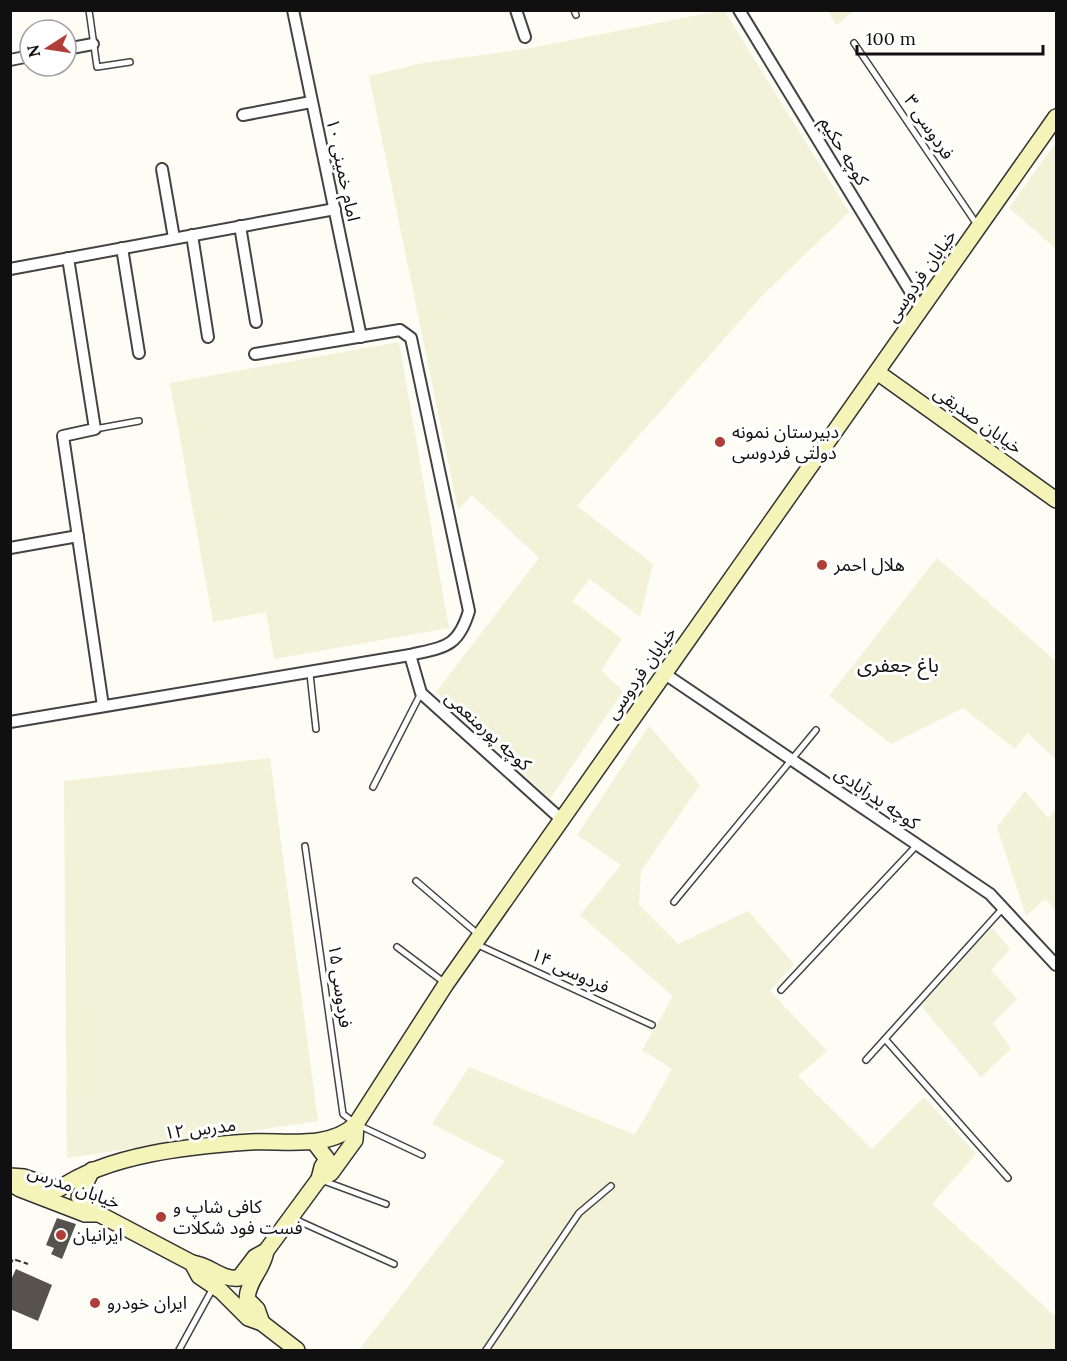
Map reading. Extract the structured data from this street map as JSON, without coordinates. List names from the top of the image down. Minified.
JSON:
{"streets":{"street":["کوچه حکیم","امام خمینی ۱۰","خیابان فردوسی","خیابان صدیقی","کوچه پورمنعمی","کوچه بدرآبادی","مدرس ۱۲","خیابان مدرس"],"lane":["فردوسی ۳","فردوسی ۱۴","فردوسی ۱۵"]},"crossings":[["فردوسی ۳","خیابان فردوسی"],["کوچه حکیم","خیابان فردوسی"],["خیابان فردوسی","خیابان صدیقی"],["خیابان فردوسی","کوچه پورمنعمی"],["خیابان فردوسی","کوچه بدرآبادی"],["خیابان فردوسی","فردوسی ۱۴"],["خیابان فردوسی","فردوسی ۱۵"],["خیابان فردوسی","مدرس ۱۲"],["فردوسی ۱۵","مدرس ۱۲"]],"districts":["باغ جعفری"],"places":["دبیرستان نمونه دولتی فردوسی","هلال احمر","کافی شاپ و فست فود شکلات","ایرانیان","ایران خودرو"],"scale_bar":"100 m","north":"left"}
